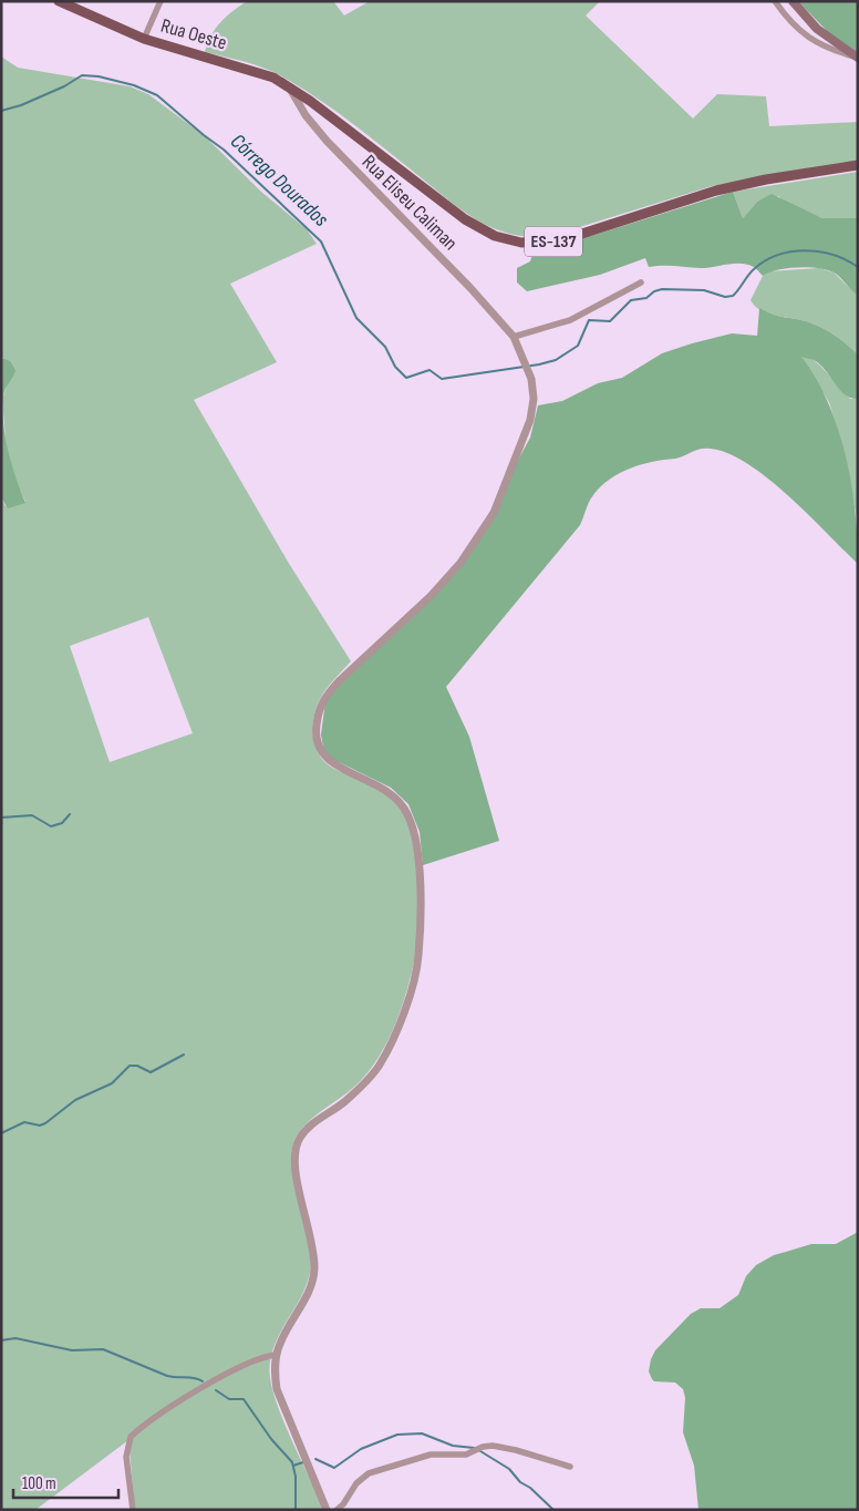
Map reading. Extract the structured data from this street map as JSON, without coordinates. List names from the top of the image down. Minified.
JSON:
{"streets":{"main road":["Rua Oeste","ES-137"],"street":["Rua Eliseu Caliman"]},"crossings":[["Rua Oeste","Rua Eliseu Caliman"],["Rua Oeste","ES-137"],["Rua Eliseu Caliman","ES-137"]],"water":["Córrego Dourados"],"scale_bar":"100 m"}
